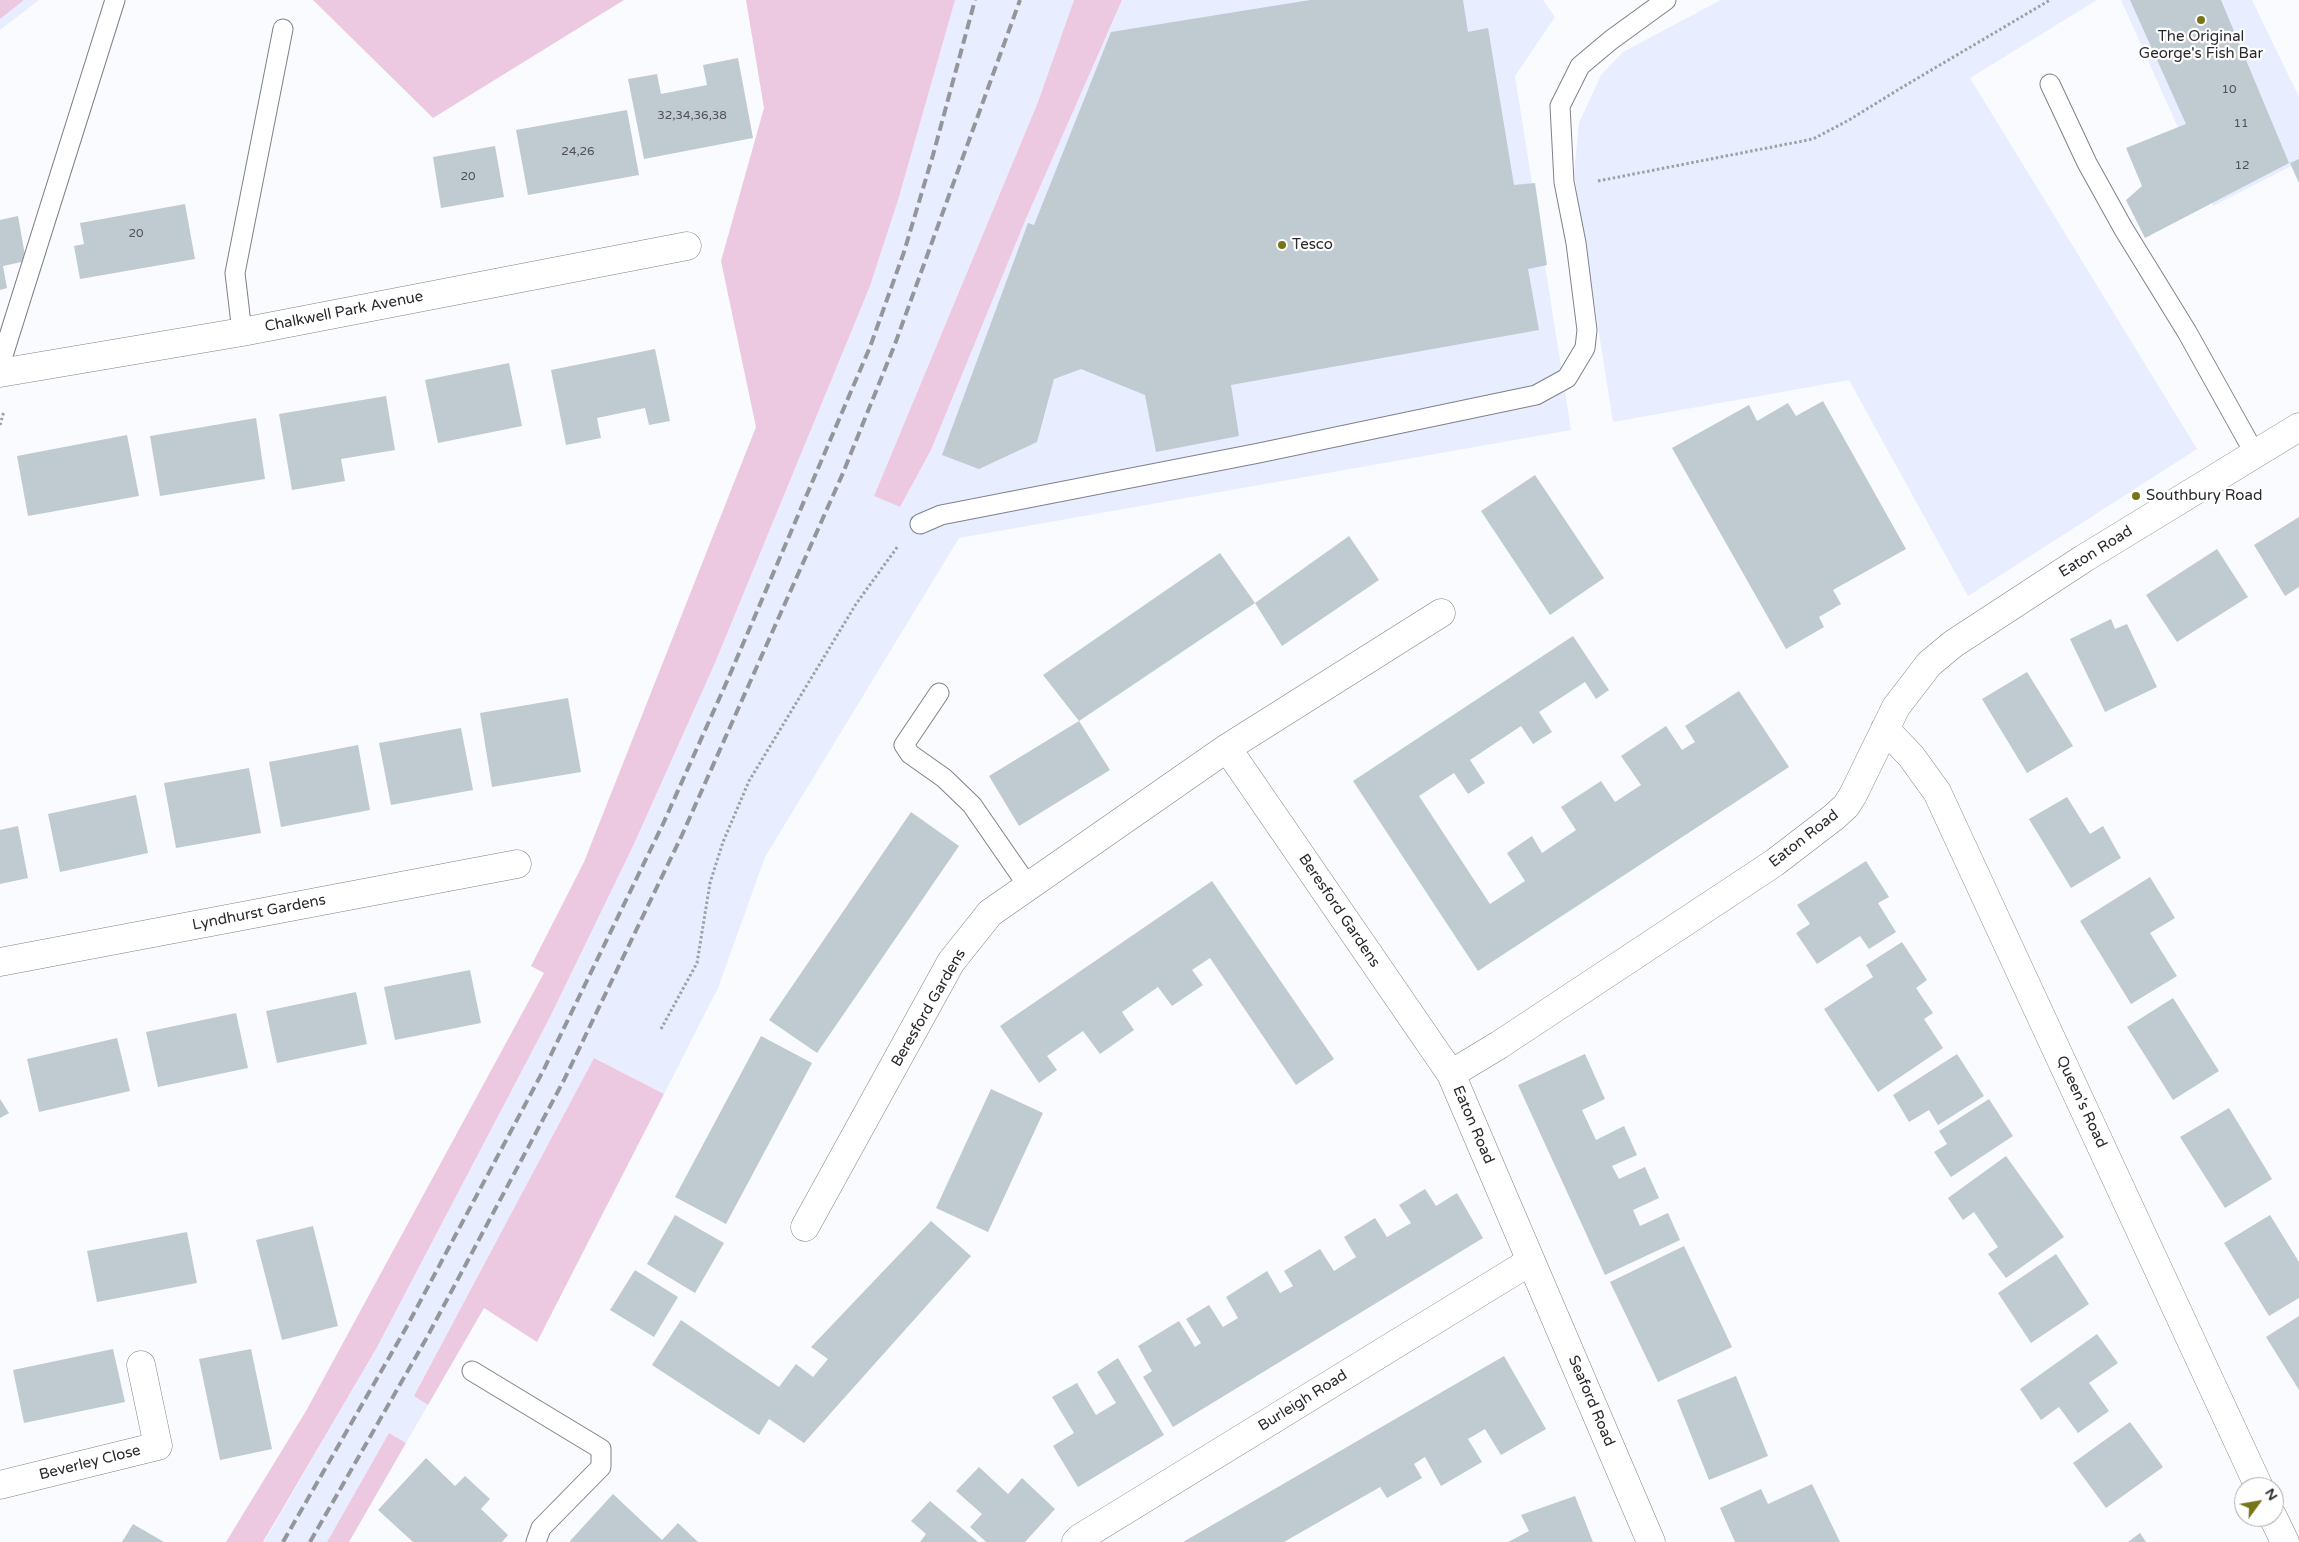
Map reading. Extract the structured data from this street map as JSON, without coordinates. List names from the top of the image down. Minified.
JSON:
{"streets":{"street":["Chalkwell Park Avenue","Eaton Road","Beresford Gardens","Lyndhurst Gardens","Queen's Road","Burleigh Road","Seaford Road","Beverley Close"]},"crossings":[["Eaton Road","Beresford Gardens"],["Eaton Road","Queen's Road"],["Eaton Road","Burleigh Road"],["Eaton Road","Seaford Road"],["Burleigh Road","Seaford Road"]],"places":["The Original George's Fish Bar","Tesco","Southbury Road"],"house_numbers":["10","32,34,36,38","11","24,26","12","20","20"],"north":"top right"}
